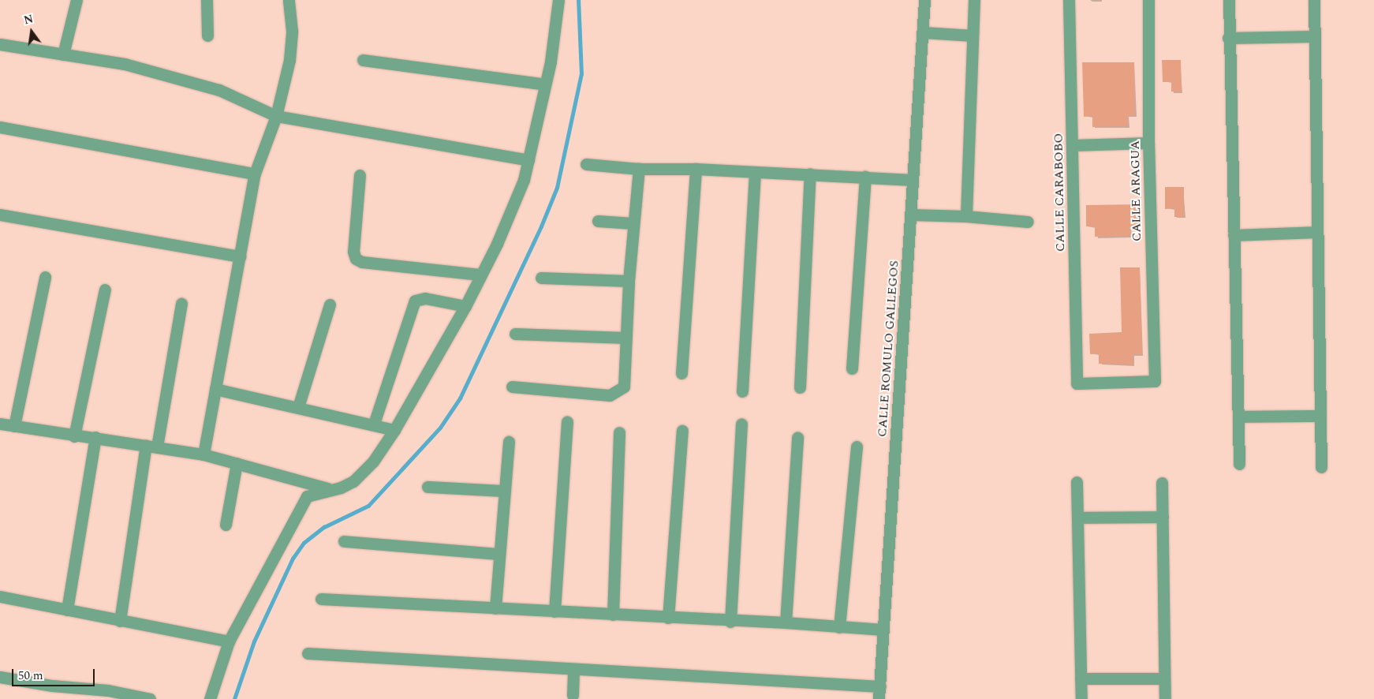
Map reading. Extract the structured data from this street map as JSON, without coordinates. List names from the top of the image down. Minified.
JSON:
{"streets":{"street":["CALLE ARAGUA","CALLE CARABOBO","CALLE ROMULO GALLEGOS"]},"crossings":[["CALLE ARAGUA","CALLE CARABOBO"]],"scale_bar":"50 m","north":"top"}
